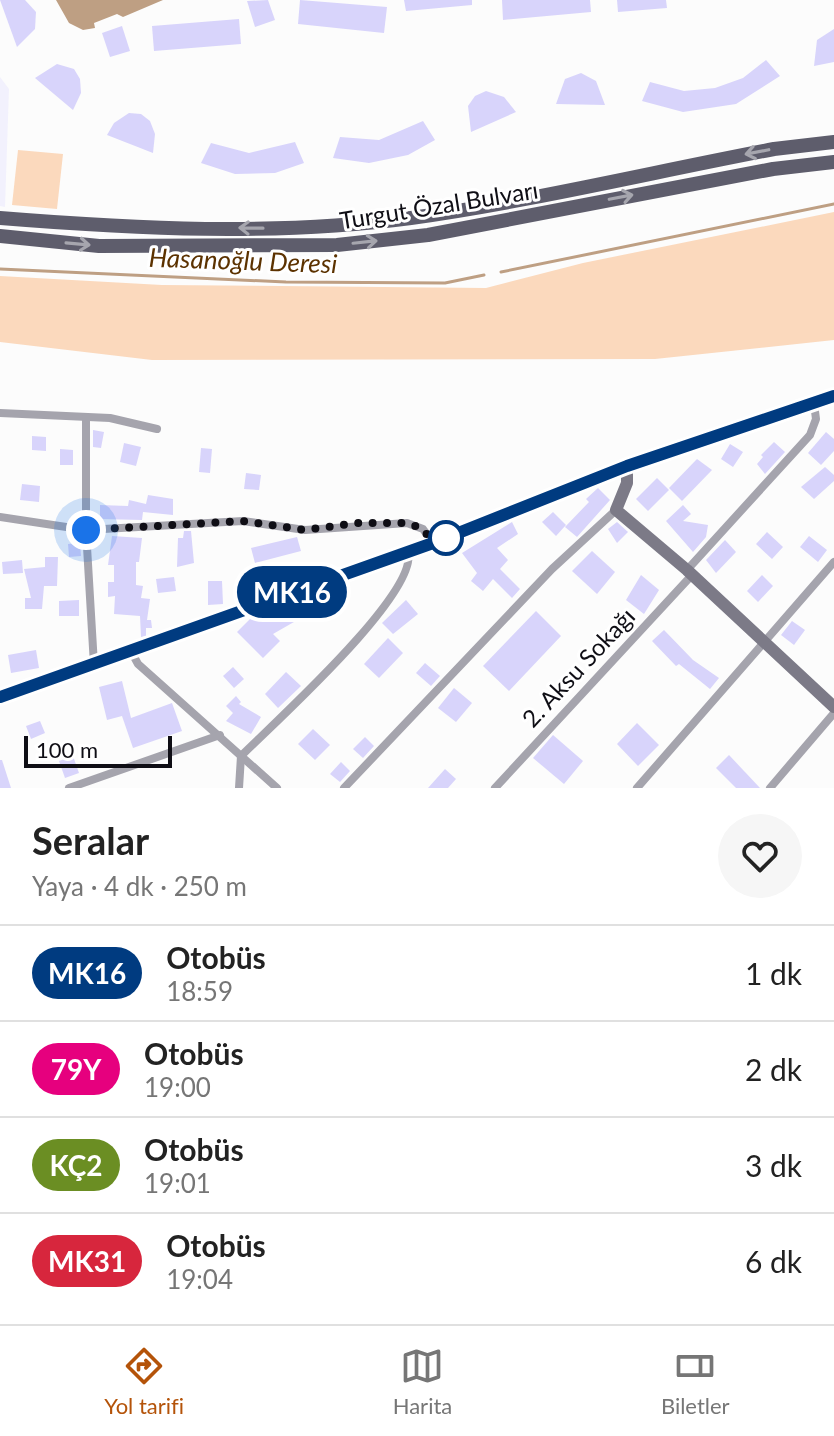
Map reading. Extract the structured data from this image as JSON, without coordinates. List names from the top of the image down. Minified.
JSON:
{"streets":{"main road":["Turgut Özal Bulvarı"],"street":["2. Aksu Sokağı"]},"water":["Hasanoğlu Deresi"],"lines":["bus line MK16"],"scale_bar":"100 m","page":{"on_map":"MK16","scale":"100 m","heading":["Seralar","Yaya · 4 dk · 250 m"],"list":[{"mark":"MK16","name":"Otobüs","note":"18:59","value":"1 dk"},{"mark":"79Y","name":"Otobüs","note":"19:00","value":"2 dk"},{"mark":"KÇ2","name":"Otobüs","note":"19:01","value":"3 dk"},{"mark":"MK31","name":"Otobüs","note":"19:04","value":"6 dk"}],"tabs":["Yol tarifi","Harita","Biletler"]}}
